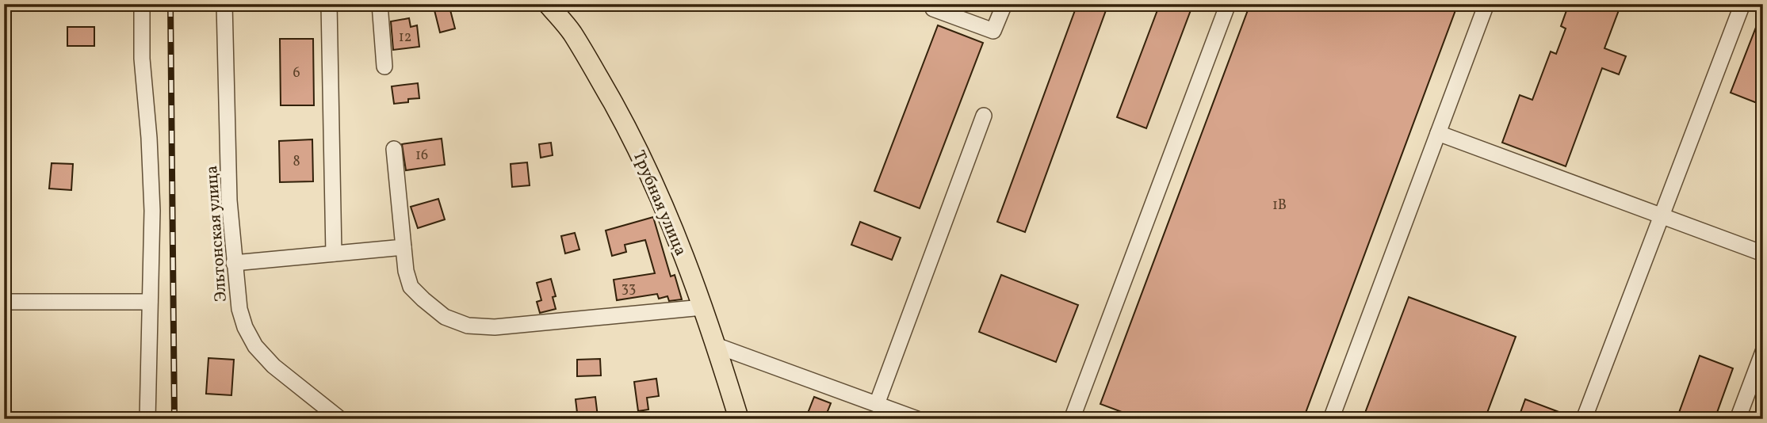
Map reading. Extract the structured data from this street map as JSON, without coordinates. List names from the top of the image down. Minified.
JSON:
{"streets":{"main road":["Трубная улица"],"street":["Эльтонская улица"]},"house_numbers":["12","6","16","8","1В","33"]}
